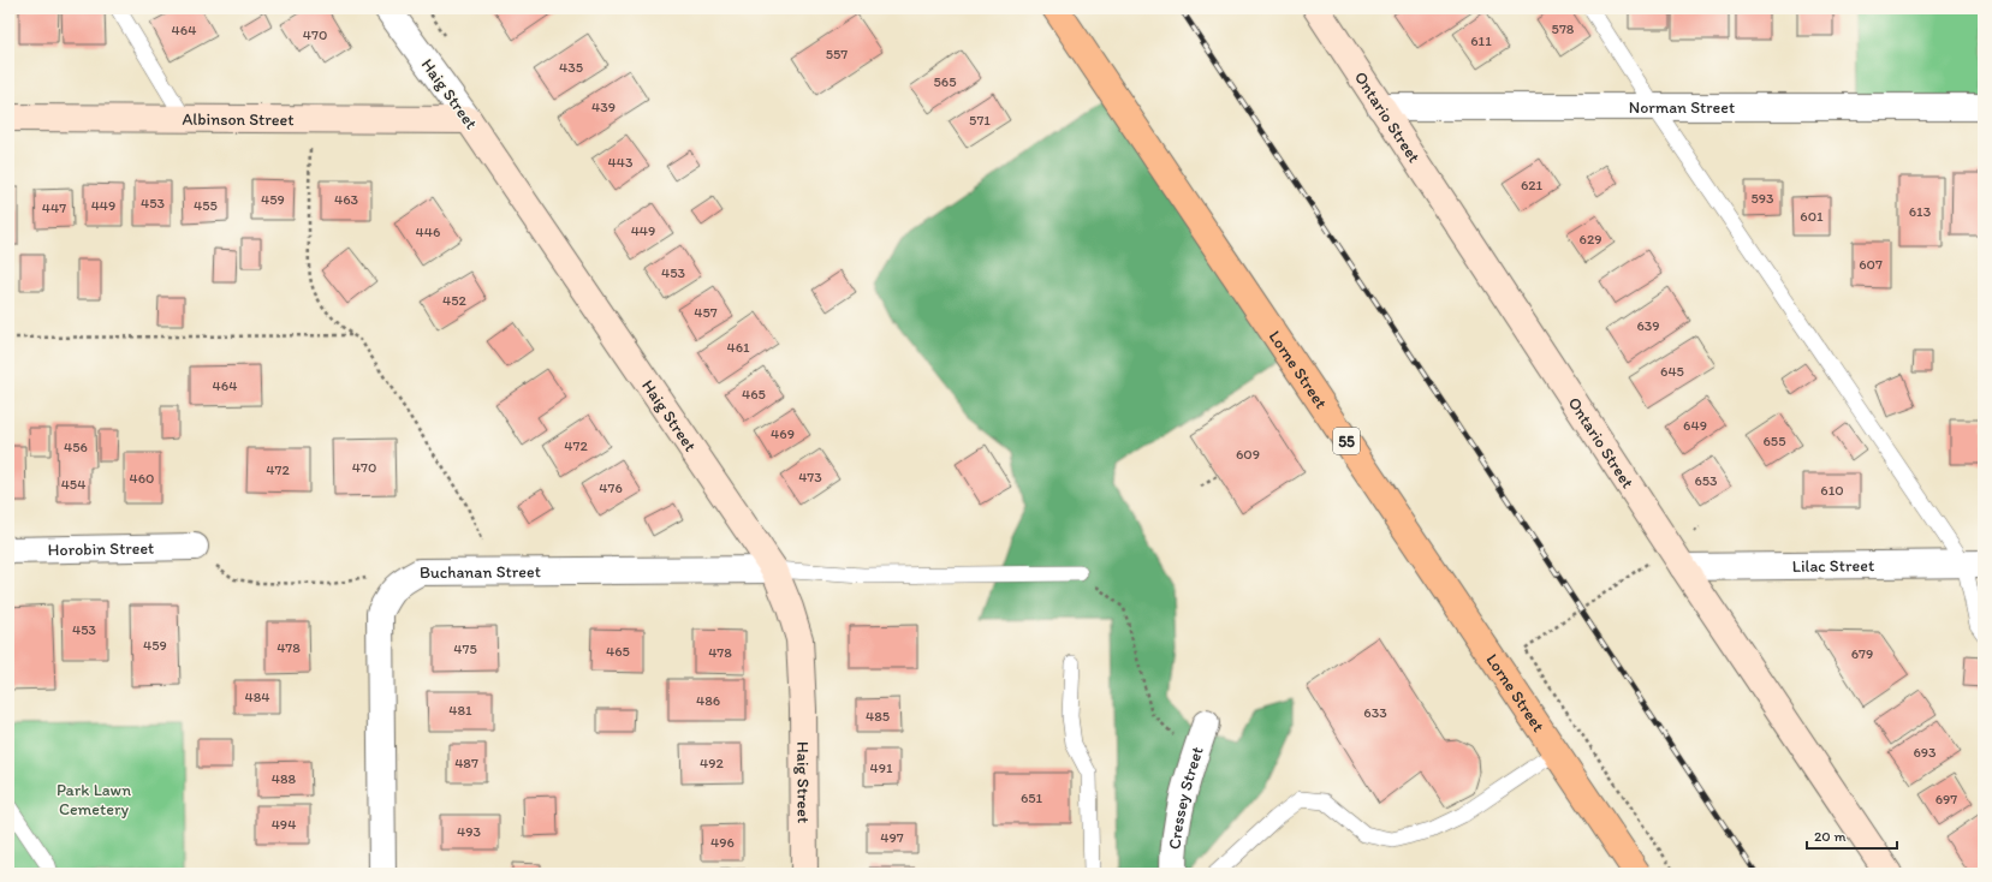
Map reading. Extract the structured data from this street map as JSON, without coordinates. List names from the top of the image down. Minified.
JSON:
{"streets":{"main road":["Lorne Street","55"],"street":["Haig Street","Norman Street","Ontario Street","Albinson Street","Horobin Street","Lilac Street","Buchanan Street","Cressey Street"]},"crossings":[["Haig Street","Albinson Street"],["Haig Street","Buchanan Street"],["Norman Street","Ontario Street"],["Ontario Street","Lilac Street"]],"parks":["Park Lawn Cemetery"],"house_numbers":["578","464","470","611","557","435","565","439","571","443","621","593","459","463","453","449","455","447","613","601","449","446","629","607","453","452","457","639","461","645","464","465","649","469","655","472","456","609","470","472","473","460","653","454","476","610","453","459","478","475","465","478","679","484","486","481","633","485","693","487","492","491","488","651","697","494","493","497","496"],"scale_bar":"20 m"}
